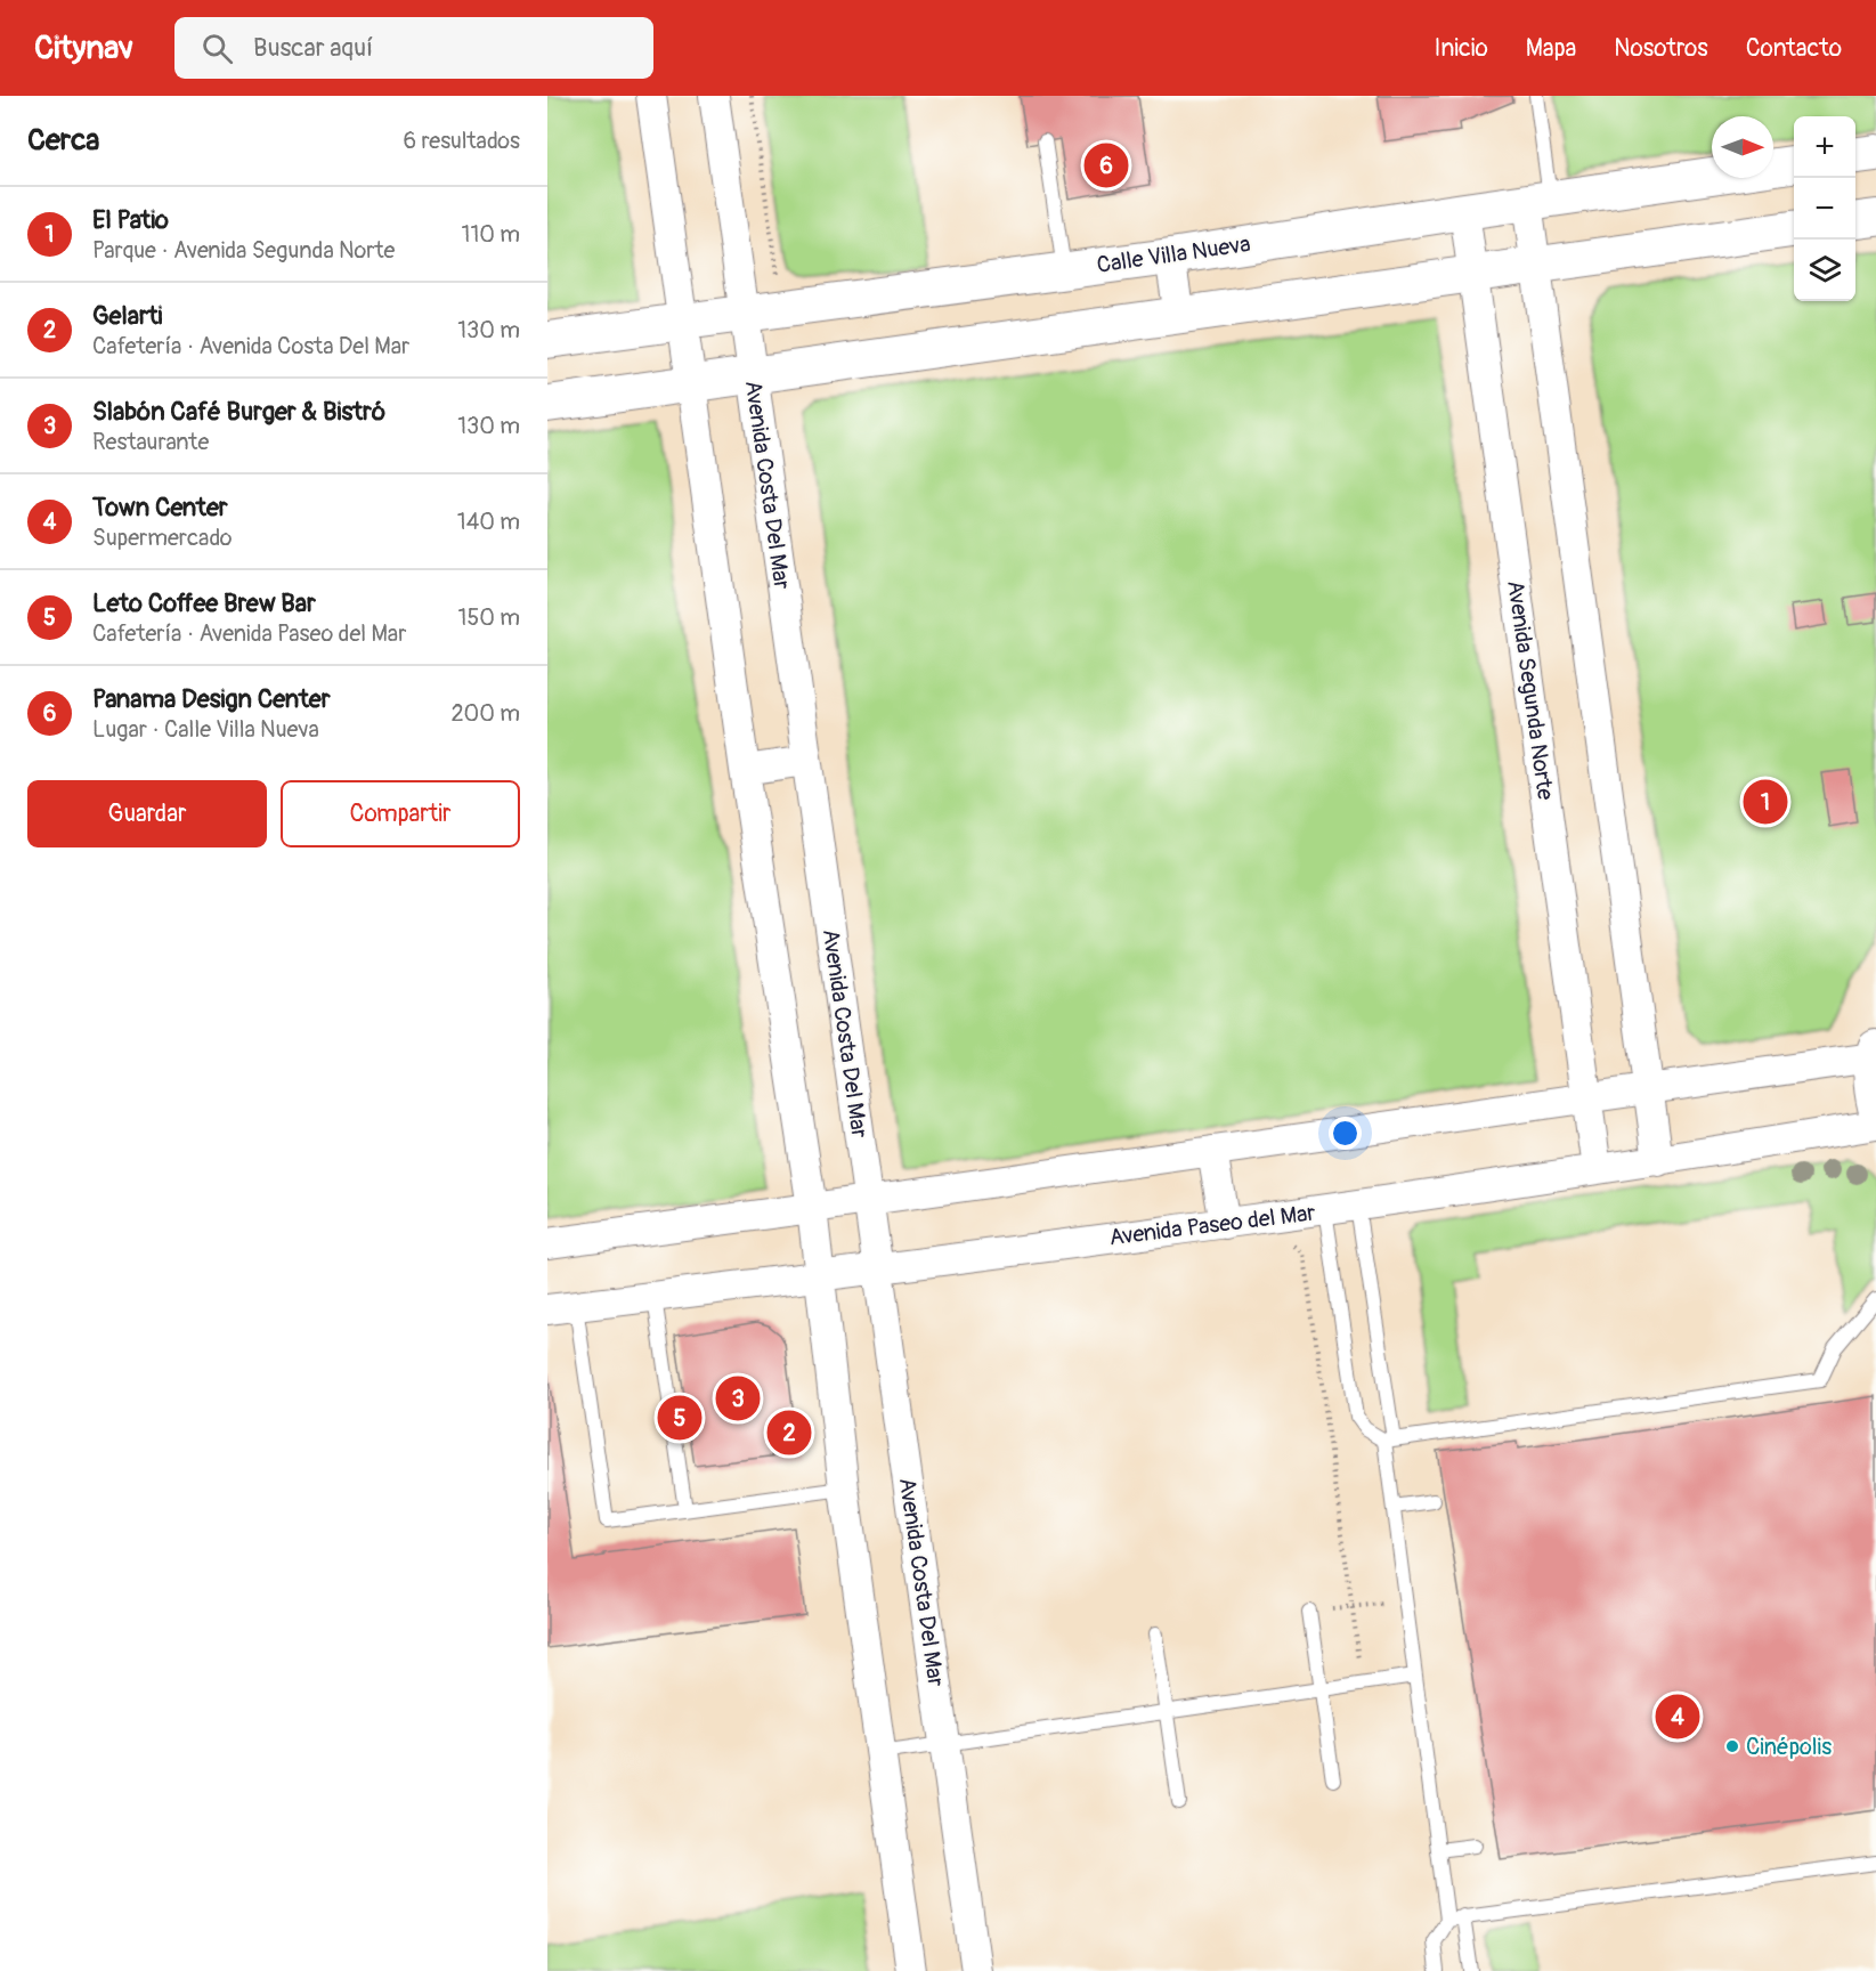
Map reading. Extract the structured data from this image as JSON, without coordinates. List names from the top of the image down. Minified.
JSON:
{"streets":{"street":["Calle Villa Nueva","Avenida Costa Del Mar","Avenida Segunda Norte","Avenida Paseo del Mar"]},"crossings":[["Calle Villa Nueva","Avenida Costa Del Mar"],["Calle Villa Nueva","Avenida Segunda Norte"],["Avenida Costa Del Mar","Avenida Paseo del Mar"],["Avenida Segunda Norte","Avenida Paseo del Mar"]],"places":["Cinépolis"],"north":"right","page":{"header":"Citynav","search":"Buscar aquí","nav":["Inicio","Mapa","Nosotros","Contacto"],"heading":["Cerca","6 resultados"],"map_buttons":["+","−"],"pins":["6","1","3","5","2","4"],"list":[{"mark":"1","name":"El Patio","note":"Parque · Avenida Segunda Norte","value":"110 m"},{"mark":"2","name":"Gelarti","note":"Cafetería · Avenida Costa Del Mar","value":"130 m"},{"mark":"3","name":"Slabón Café Burger & Bistró","note":"Restaurante","value":"130 m"},{"mark":"4","name":"Town Center","note":"Supermercado","value":"140 m"},{"mark":"5","name":"Leto Coffee Brew Bar","note":"Cafetería · Avenida Paseo del Mar","value":"150 m"},{"mark":"6","name":"Panama Design Center","note":"Lugar · Calle Villa Nueva","value":"200 m"}],"buttons":["Guardar","Compartir"]}}
